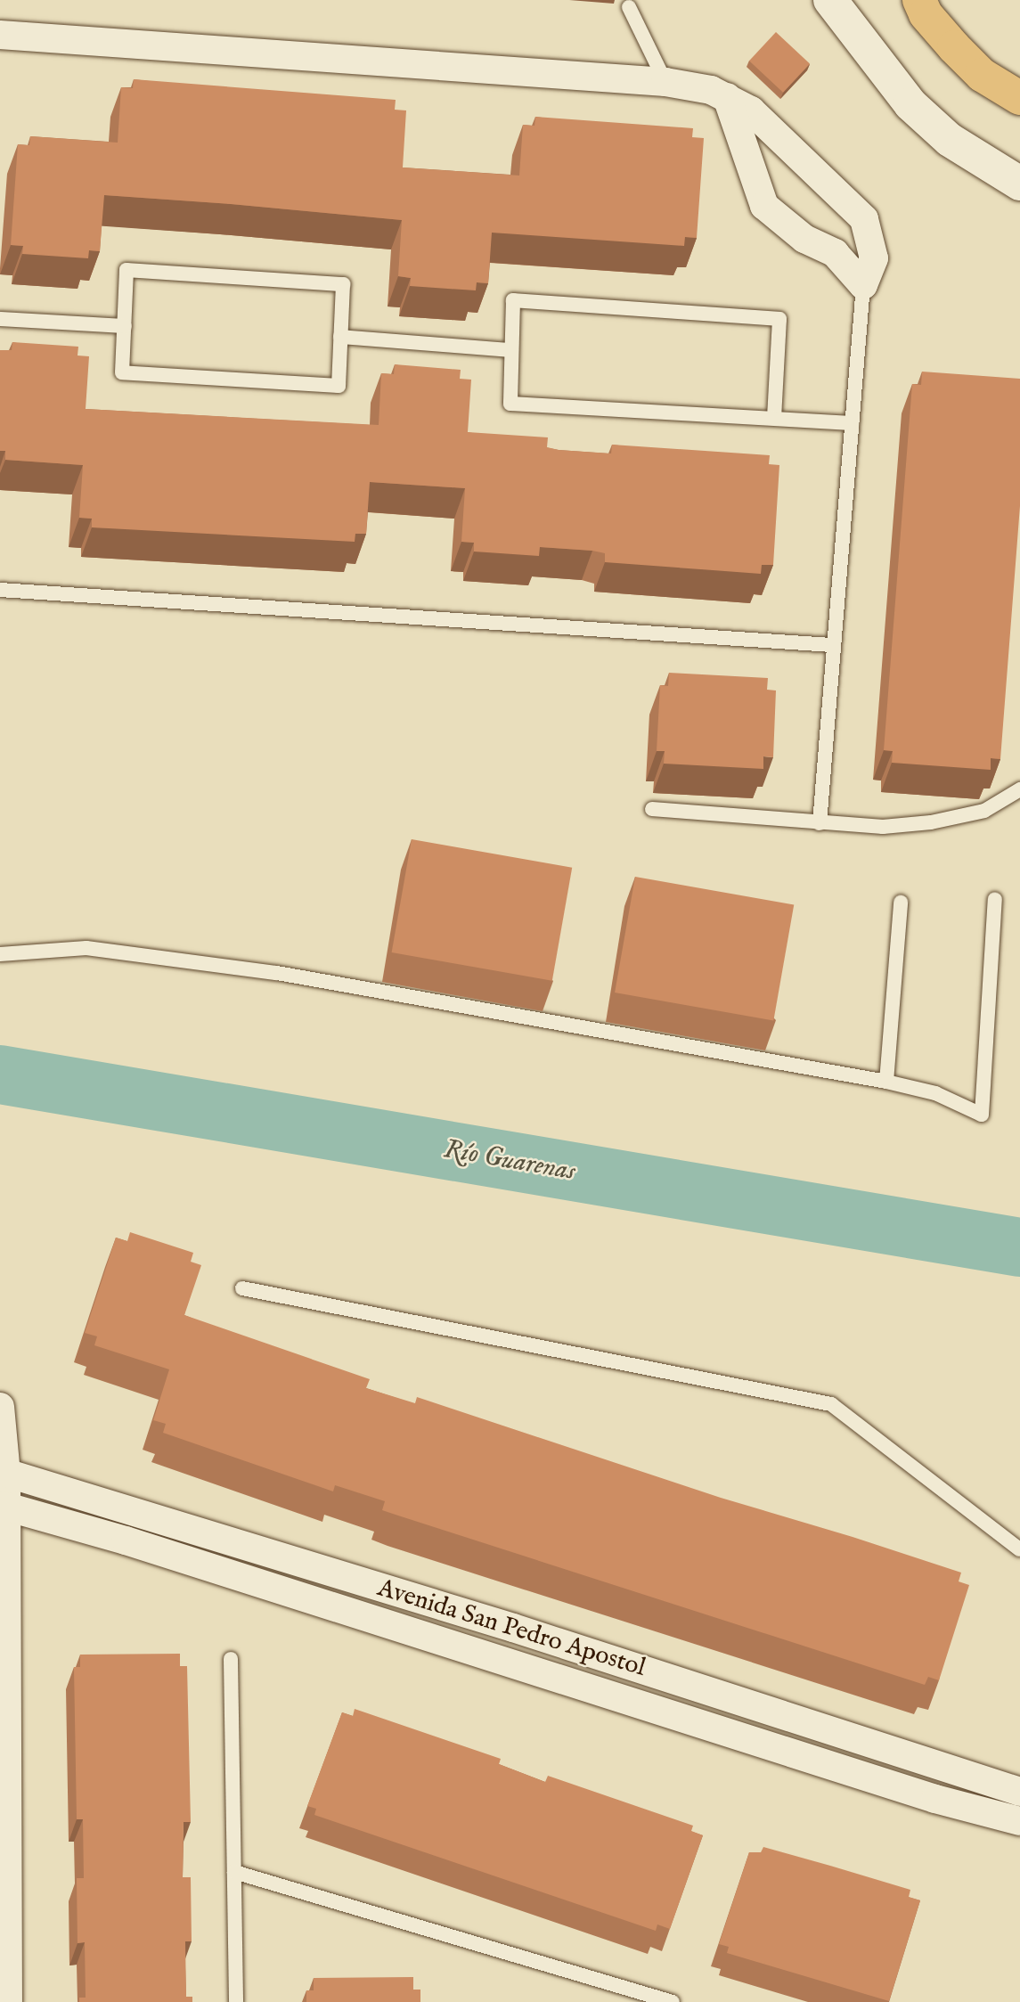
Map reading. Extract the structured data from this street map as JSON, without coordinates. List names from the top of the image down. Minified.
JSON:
{"streets":{"street":["Avenida San Pedro Apostol"]},"water":["Río Guarenas"]}
